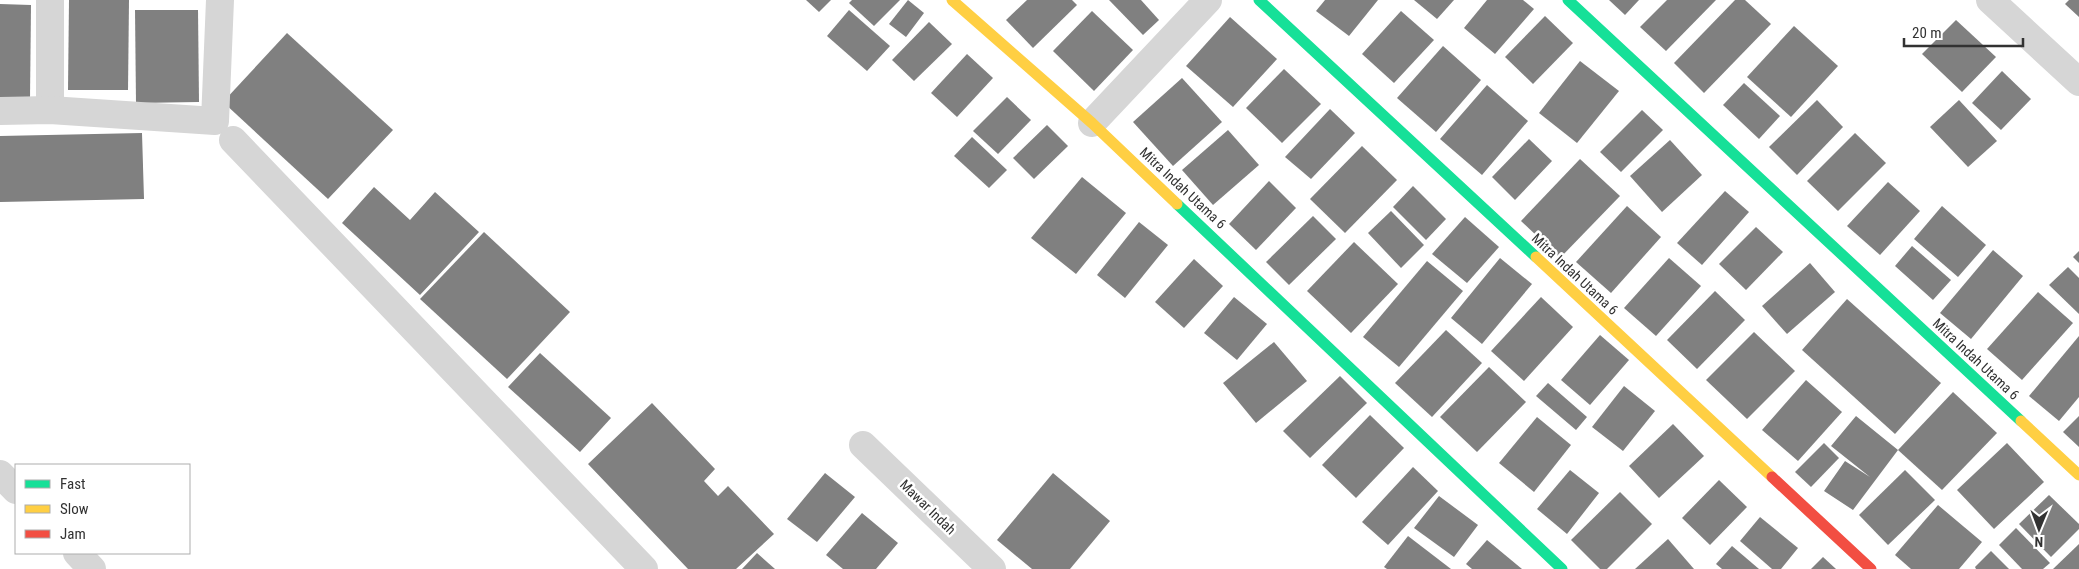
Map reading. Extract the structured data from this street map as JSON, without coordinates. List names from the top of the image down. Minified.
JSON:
{"streets":{"street":["Mitra Indah Utama 6","Mawar Indah"]},"legend":["Fast","Slow","Jam"],"scale_bar":"20 m","north":"bottom"}
